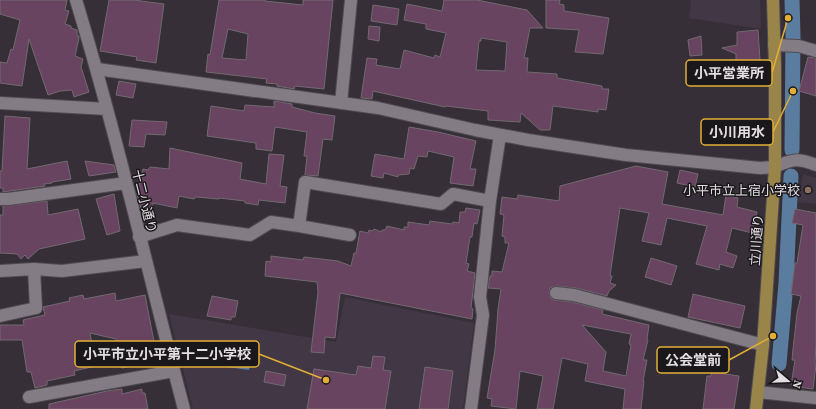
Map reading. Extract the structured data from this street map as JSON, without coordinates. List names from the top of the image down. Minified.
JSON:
{"streets":{"main road":["立川通り"],"street":["十二小通り"]},"places":["小平営業所","小川用水","小平市立上宿小学校","公会堂前","小平市立小平第十二小学校"],"north":"right"}
